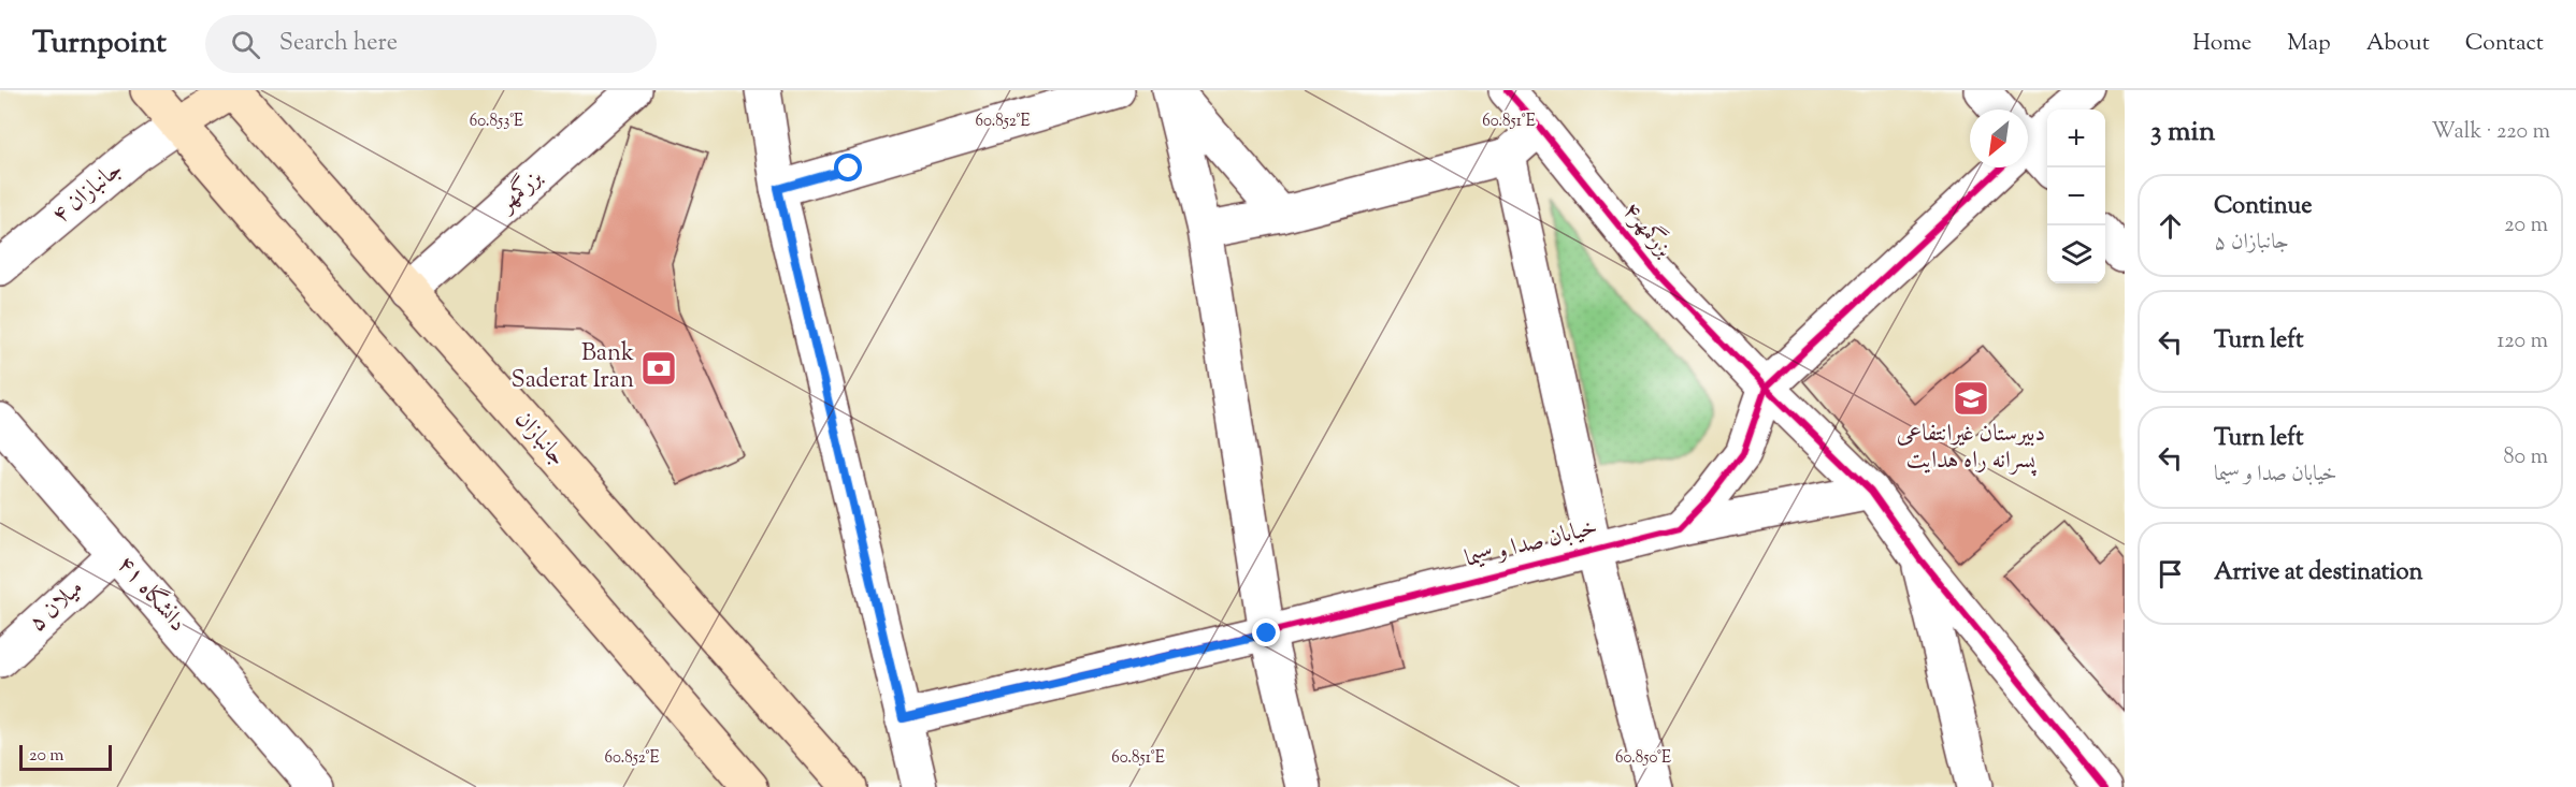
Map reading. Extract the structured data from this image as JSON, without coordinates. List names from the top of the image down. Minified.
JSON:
{"streets":{"main road":["جانبازان"],"street":["بزرگمهر","جانبازان ۴","بزرگمهر۴","خیابان صدا و سیما","دانشگاه ۴۱","میلان ۵"]},"crossings":[["بزرگمهر","جانبازان"],["بزرگمهر۴","خیابان صدا و سیما"],["دانشگاه ۴۱","میلان ۵"]],"places":{"bank":["Bank Saderat Iran"],"school or university":["دبیرستان غیرانتفاعی پسرانه راه هدایت"]},"scale_bar":"20 m","north":"bottom left","page":{"header":"Turnpoint","search":"Search here","nav":["Home","Map","About","Contact"],"heading":["3 min","Walk · 220 m"],"map_buttons":["+","−"],"list":[["Continue","جانبازان ۵","20 m"],["Turn left","120 m"],["Turn left","خیابان صدا و سیما","80 m"],"Arrive at destination"],"scale":"20 m"},"coordinates":["60.853°E","60.852°E","60.851°E","60.850°E"]}
